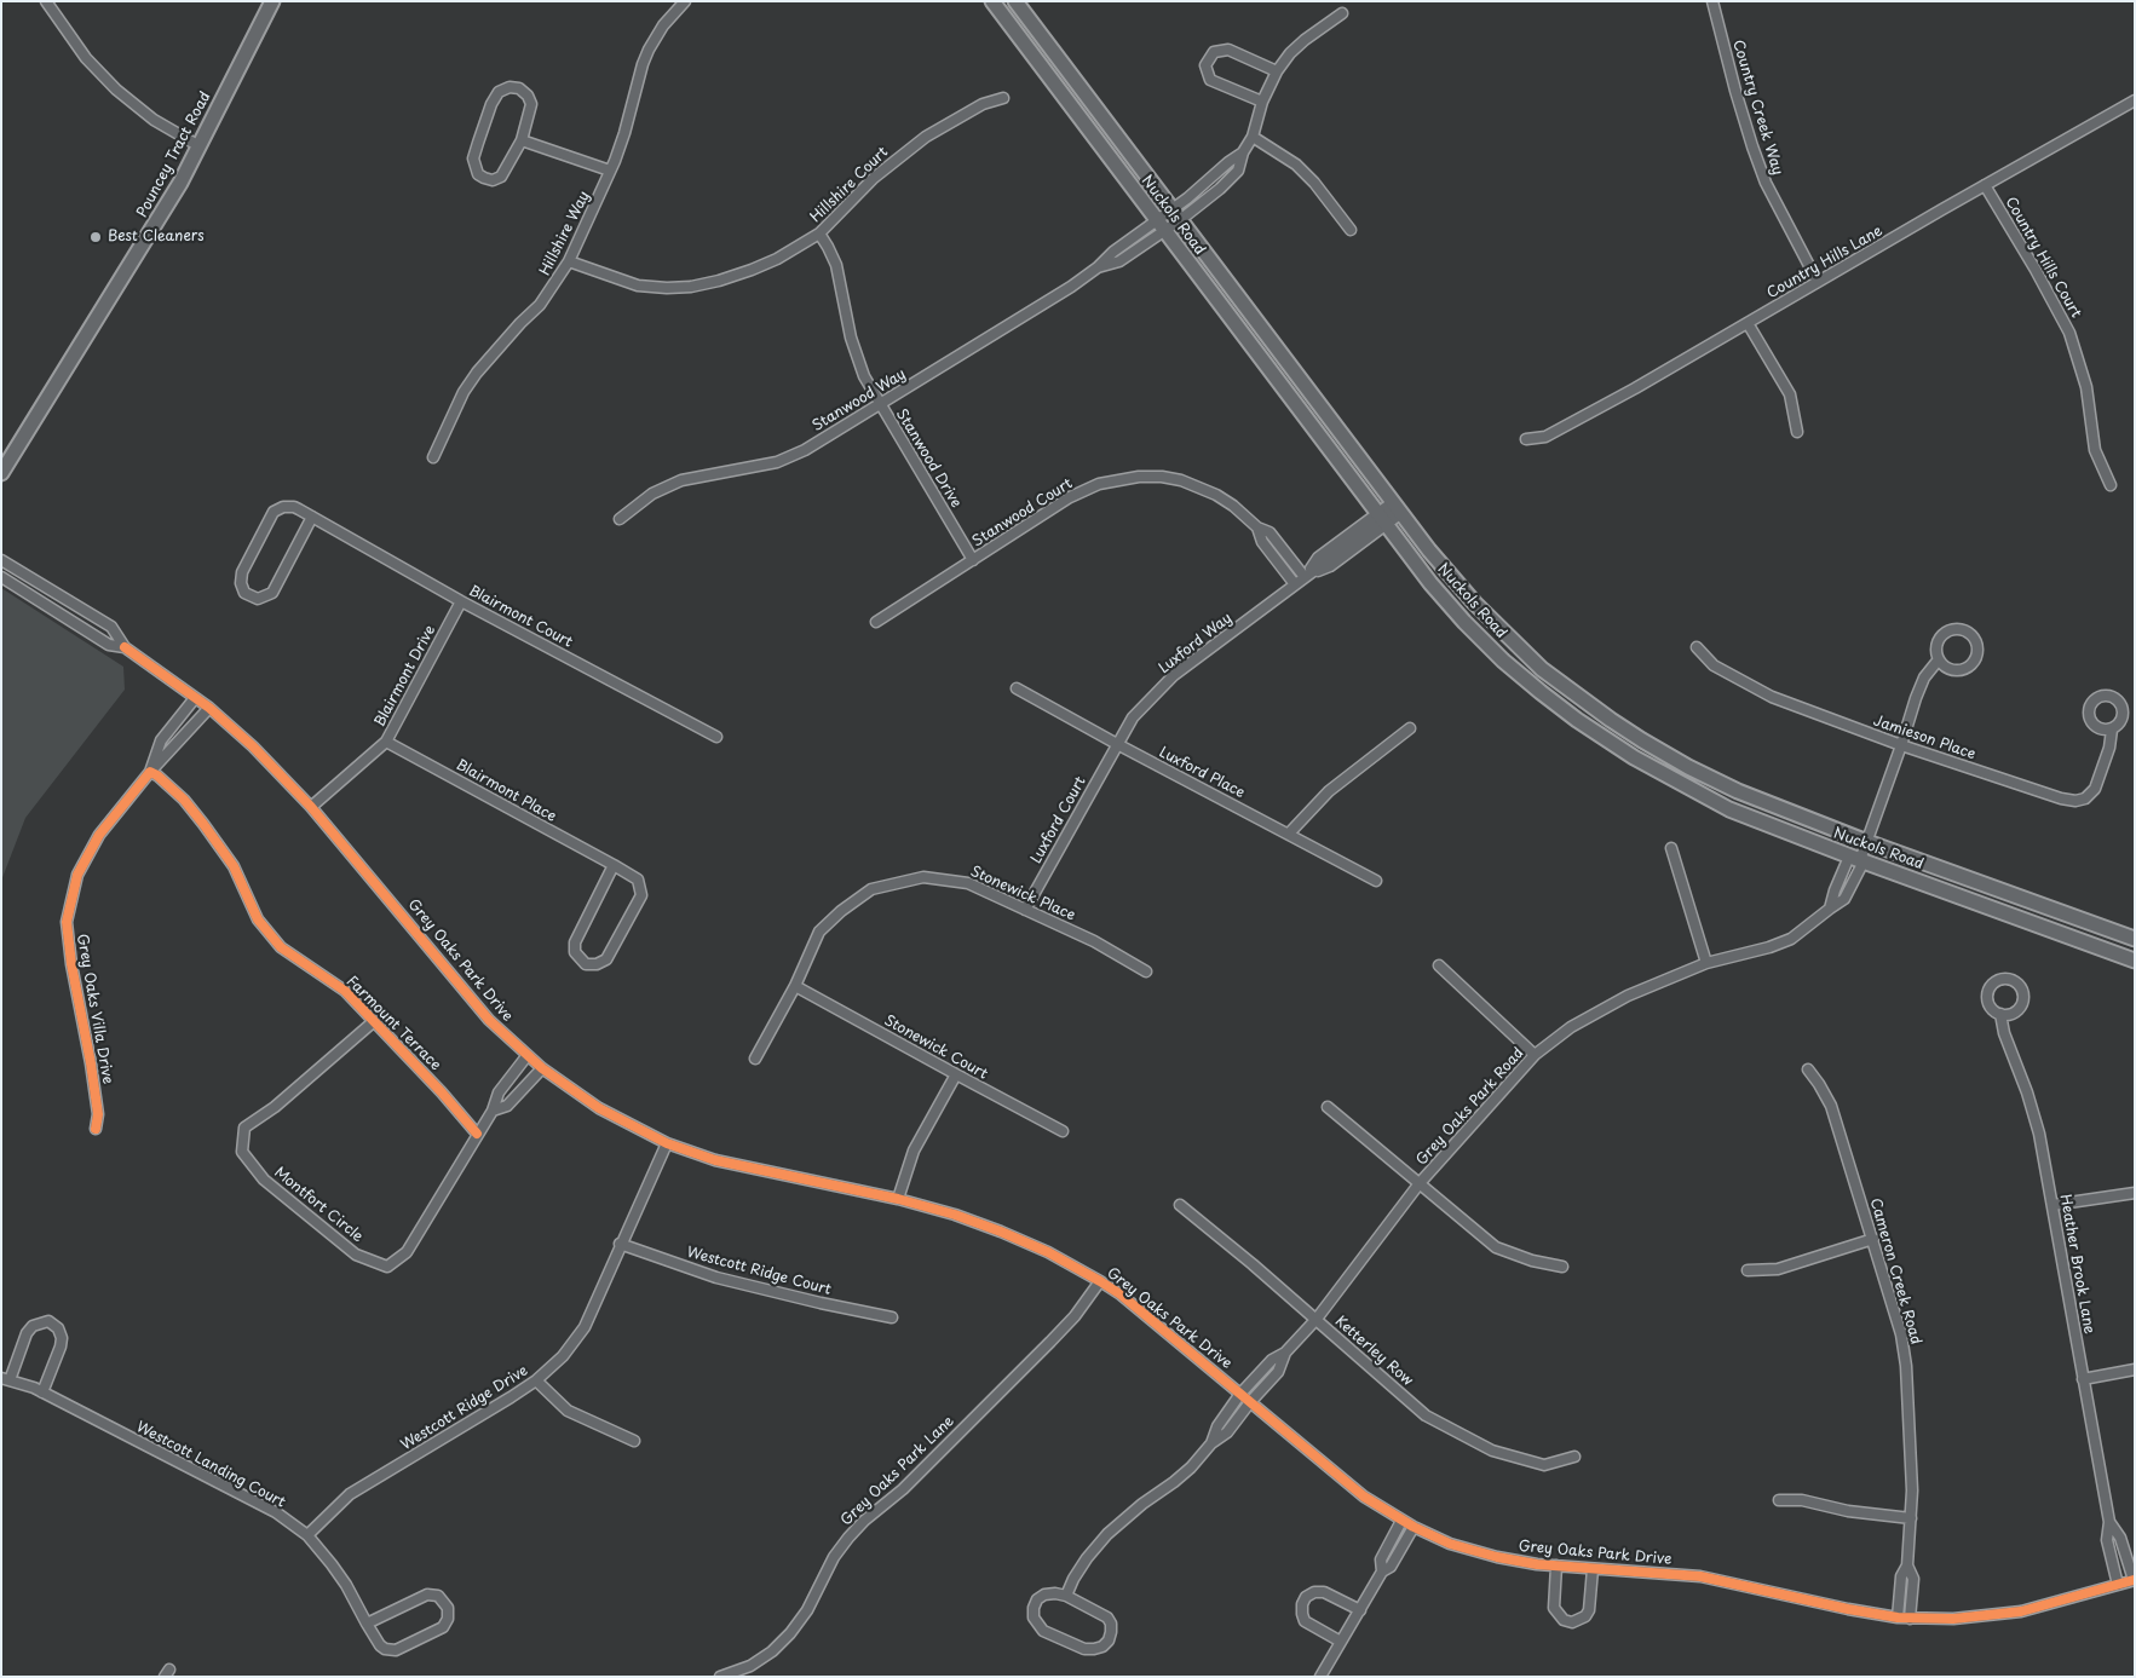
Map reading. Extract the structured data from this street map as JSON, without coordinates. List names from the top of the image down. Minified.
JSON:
{"streets":{"main road":["Pouncey Tract Road","Nuckols Road"],"street":["Country Creek Way","Hillshire Court","Hillshire Way","Country Hills Court","Country Hills Lane","Stanwood Way","Stanwood Drive","Stanwood Court","Blairmont Court","Luxford Way","Blairmont Drive","Jamieson Place","Luxford Place","Blairmont Place","Luxford Court","Stonewick Place","Grey Oaks Park Drive","Grey Oaks Villa Drive","Farmount Terrace","Stonewick Court","Grey Oaks Park Road","Montfort Circle","Heather Brook Lane","Westcott Ridge Court","Cameron Creek Road","Ketterley Row","Westcott Ridge Drive","Westcott Landing Court","Grey Oaks Park Lane"]},"crossings":[["Country Creek Way","Country Hills Lane"],["Hillshire Court","Hillshire Way"],["Hillshire Court","Stanwood Drive"],["Nuckols Road","Stanwood Way"],["Nuckols Road","Luxford Way"],["Nuckols Road","Grey Oaks Park Road"],["Country Hills Court","Country Hills Lane"],["Stanwood Way","Stanwood Drive"],["Stanwood Drive","Stanwood Court"],["Stanwood Court","Luxford Way"],["Blairmont Court","Blairmont Drive"],["Luxford Way","Luxford Place"],["Luxford Way","Luxford Court"],["Blairmont Drive","Blairmont Place"],["Blairmont Drive","Grey Oaks Park Drive"],["Luxford Place","Luxford Court"],["Luxford Court","Stonewick Place"],["Stonewick Place","Stonewick Court"],["Grey Oaks Park Drive","Grey Oaks Villa Drive"],["Grey Oaks Park Drive","Grey Oaks Park Road"],["Grey Oaks Park Drive","Montfort Circle"],["Grey Oaks Park Drive","Cameron Creek Road"],["Grey Oaks Park Drive","Westcott Ridge Drive"],["Grey Oaks Park Drive","Grey Oaks Park Lane"],["Grey Oaks Villa Drive","Farmount Terrace"],["Farmount Terrace","Montfort Circle"],["Grey Oaks Park Road","Ketterley Row"],["Westcott Ridge Court","Westcott Ridge Drive"],["Westcott Ridge Drive","Westcott Landing Court"]],"places":["Best Cleaners"]}
